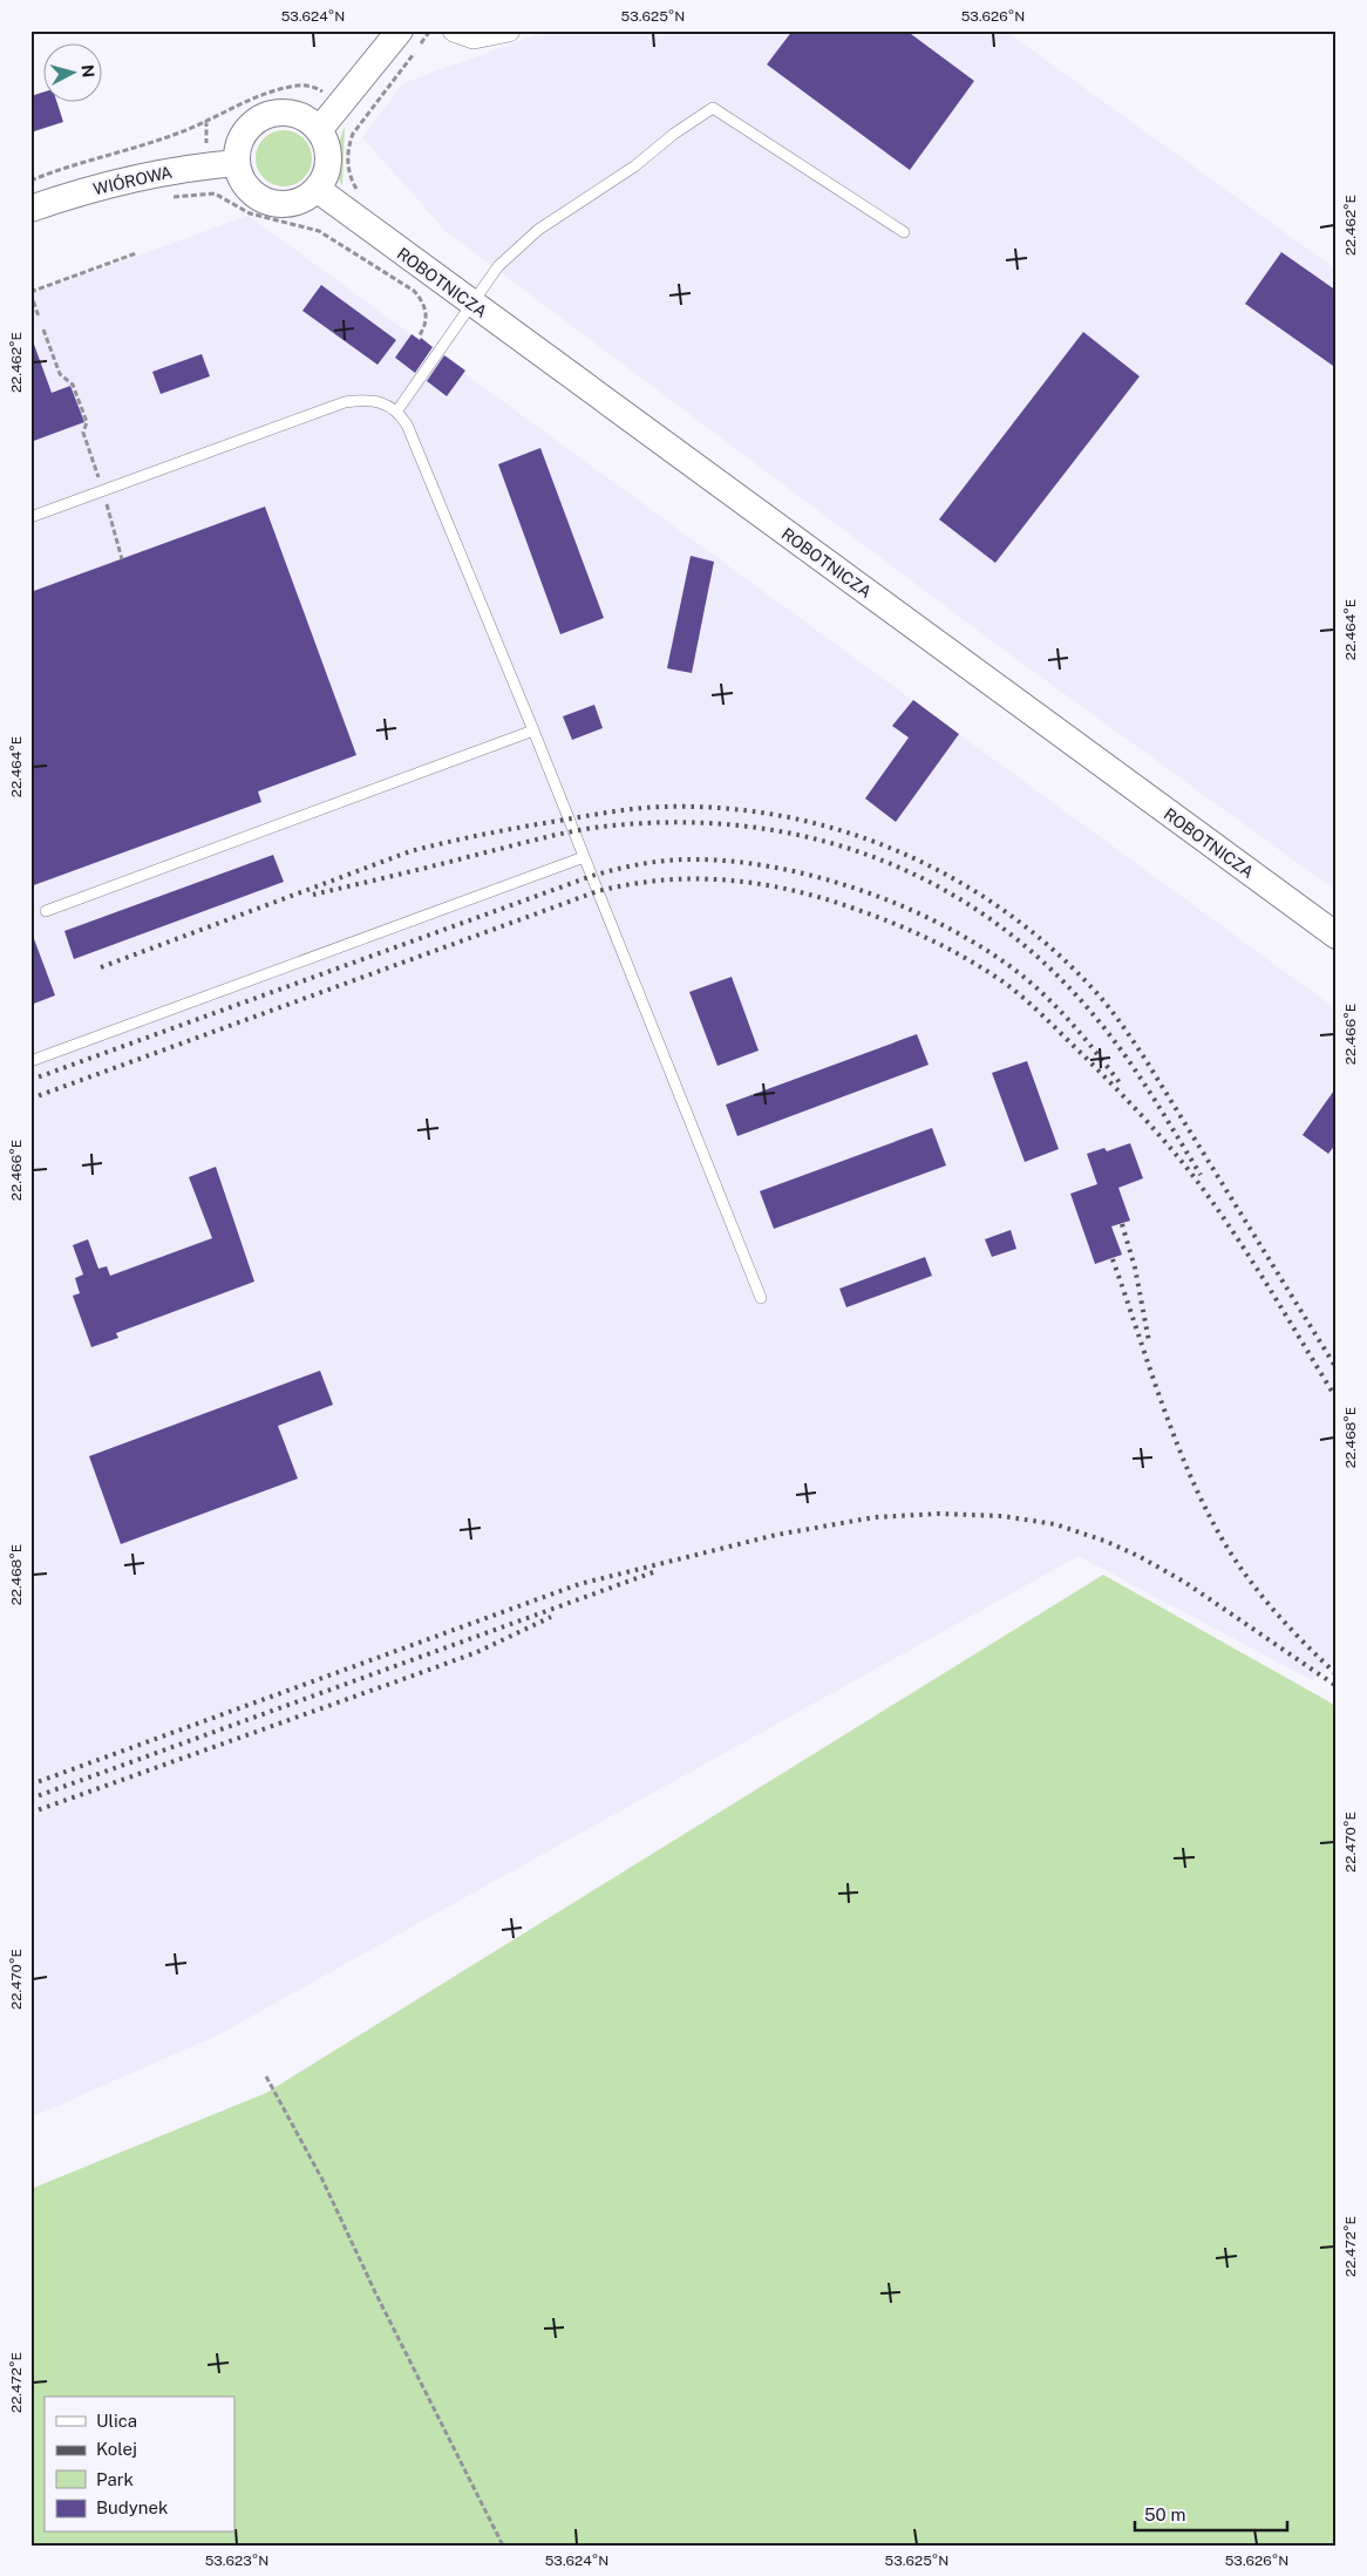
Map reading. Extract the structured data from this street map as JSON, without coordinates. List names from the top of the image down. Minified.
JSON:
{"streets":{"street":["WIÓROWA","ROBOTNICZA"]},"crossings":[["WIÓROWA","ROBOTNICZA"]],"legend":["Ulica","Kolej","Park","Budynek"],"scale_bar":"50 m","north":"right","coordinates":["53.624°N","53.625°N","53.626°N","22.462°E","22.464°E","22.466°E","22.468°E","22.470°E","22.472°E","53.623°N"]}
